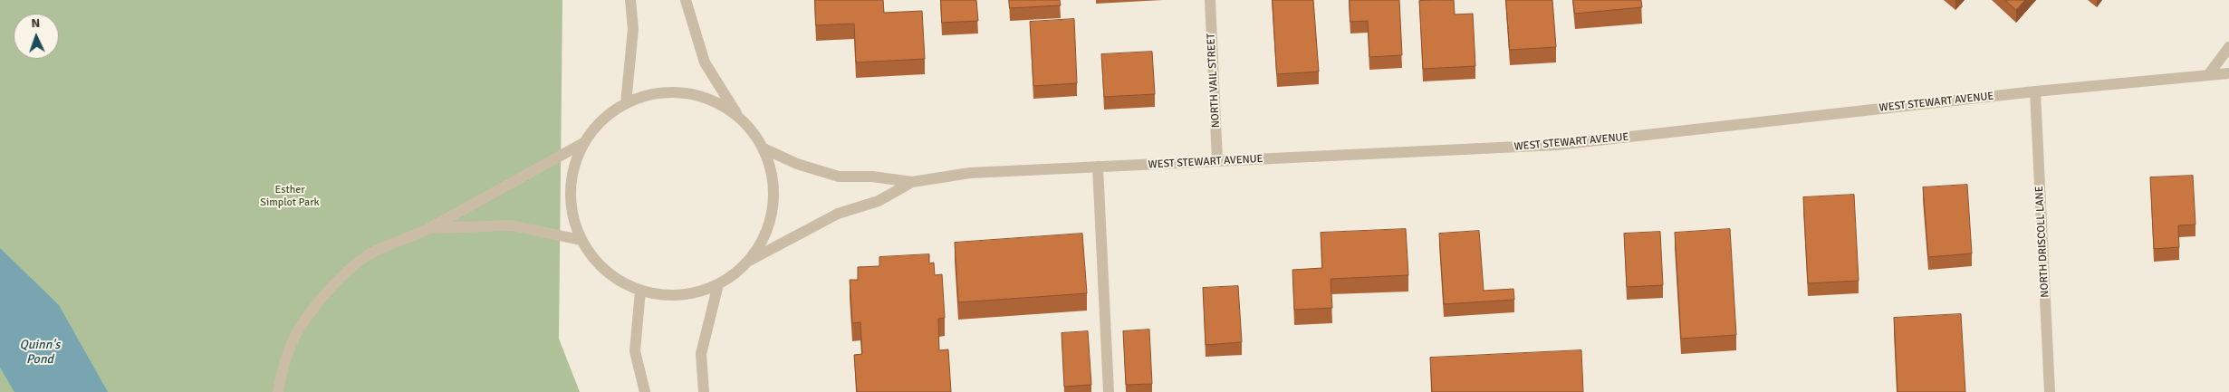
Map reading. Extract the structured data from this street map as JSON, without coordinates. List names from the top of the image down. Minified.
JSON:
{"streets":{"street":["NORTH VAIL STREET","WEST STEWART AVENUE","NORTH DRISCOLL LANE"]},"crossings":[["NORTH VAIL STREET","WEST STEWART AVENUE"],["WEST STEWART AVENUE","NORTH DRISCOLL LANE"]],"water":["Quinn's Pond"],"parks":["Esther Simplot Park"],"north":"top"}
